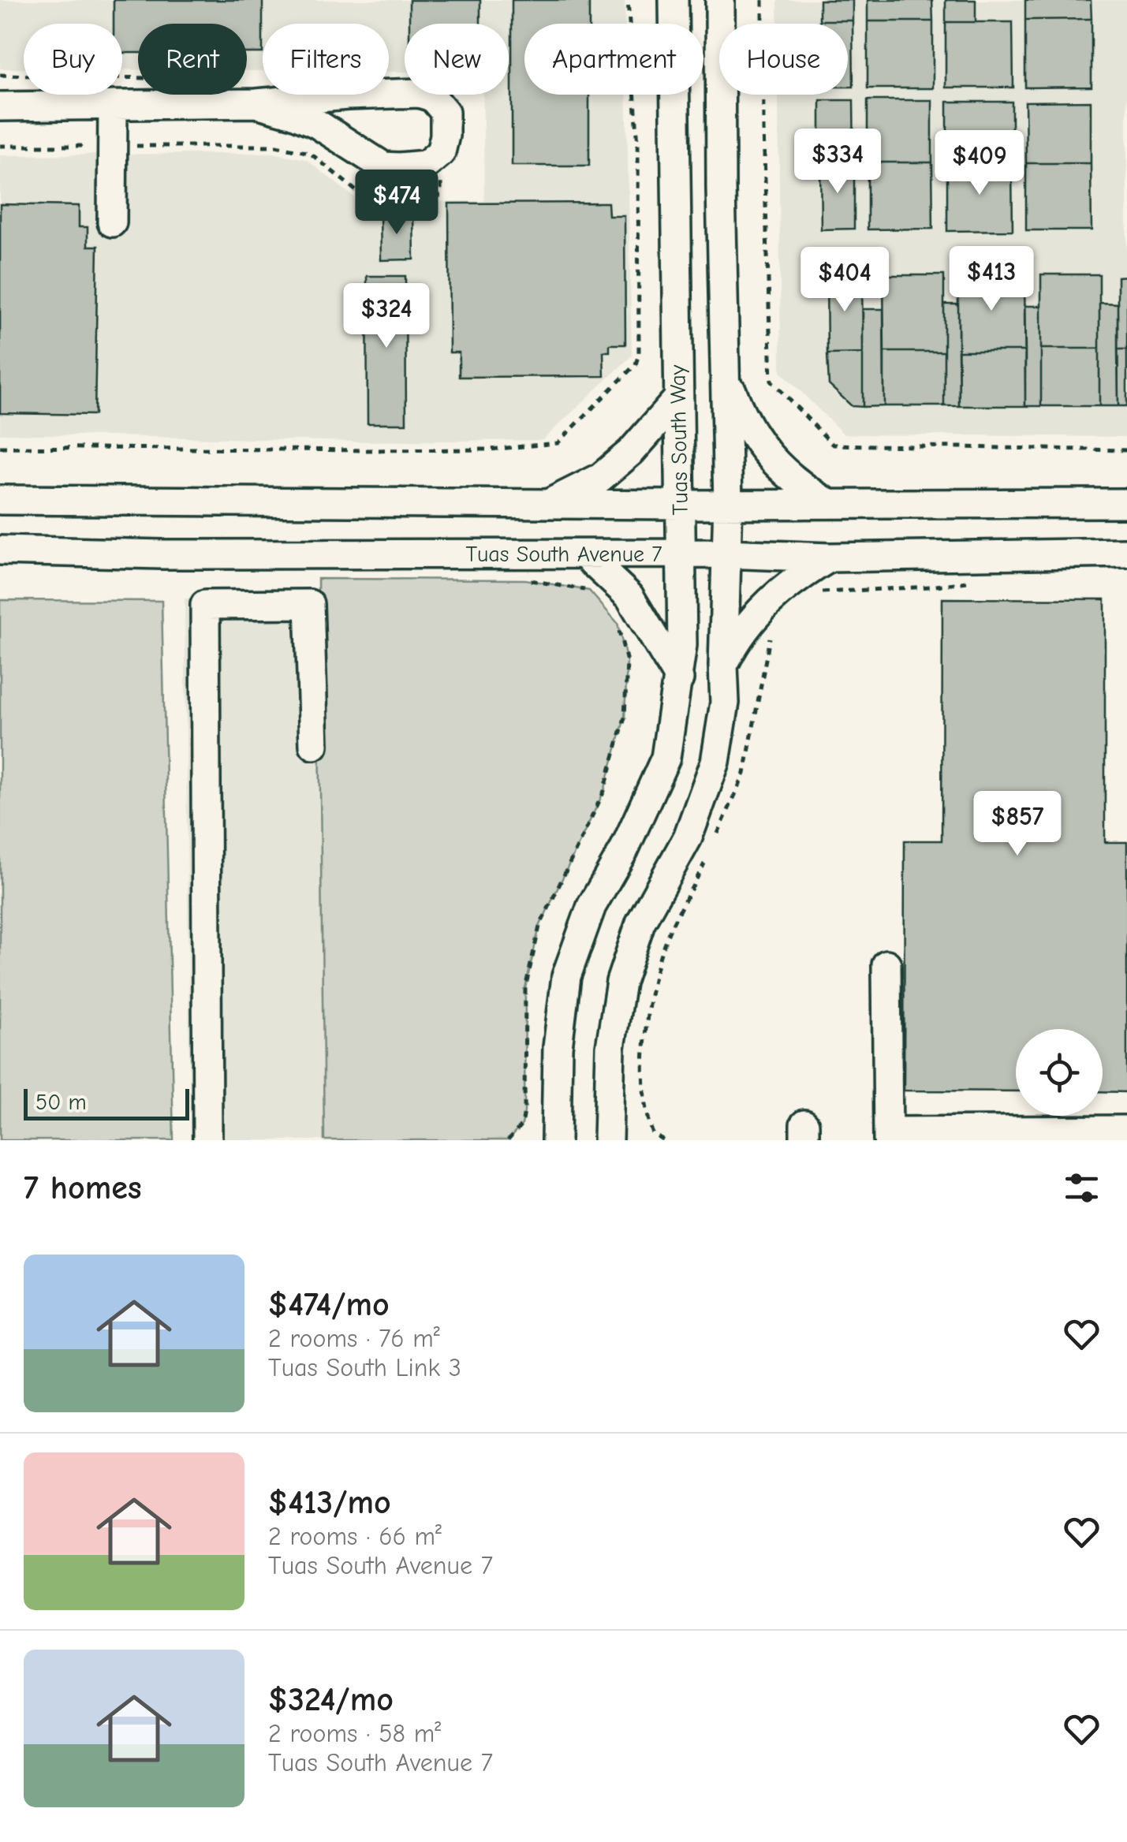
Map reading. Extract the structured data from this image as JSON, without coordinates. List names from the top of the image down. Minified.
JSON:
{"streets":{"street":["Tuas South Way","Tuas South Avenue 7"]},"crossings":[["Tuas South Way","Tuas South Avenue 7"]],"scale_bar":"50 m","page":{"chip":["Buy","Rent","Filters","New","Apartment","House"],"price":["$334","$409","$474","$413","$404","$324","$857"],"scale":"50 m","heading":"7 homes","list":[{"name":"$474/mo","note":"2 rooms · 76 m² · Tuas South Link 3"},{"name":"$413/mo","note":"2 rooms · 66 m² · Tuas South Avenue 7"},{"name":"$324/mo","note":"2 rooms · 58 m² · Tuas South Avenue 7"}]}}
